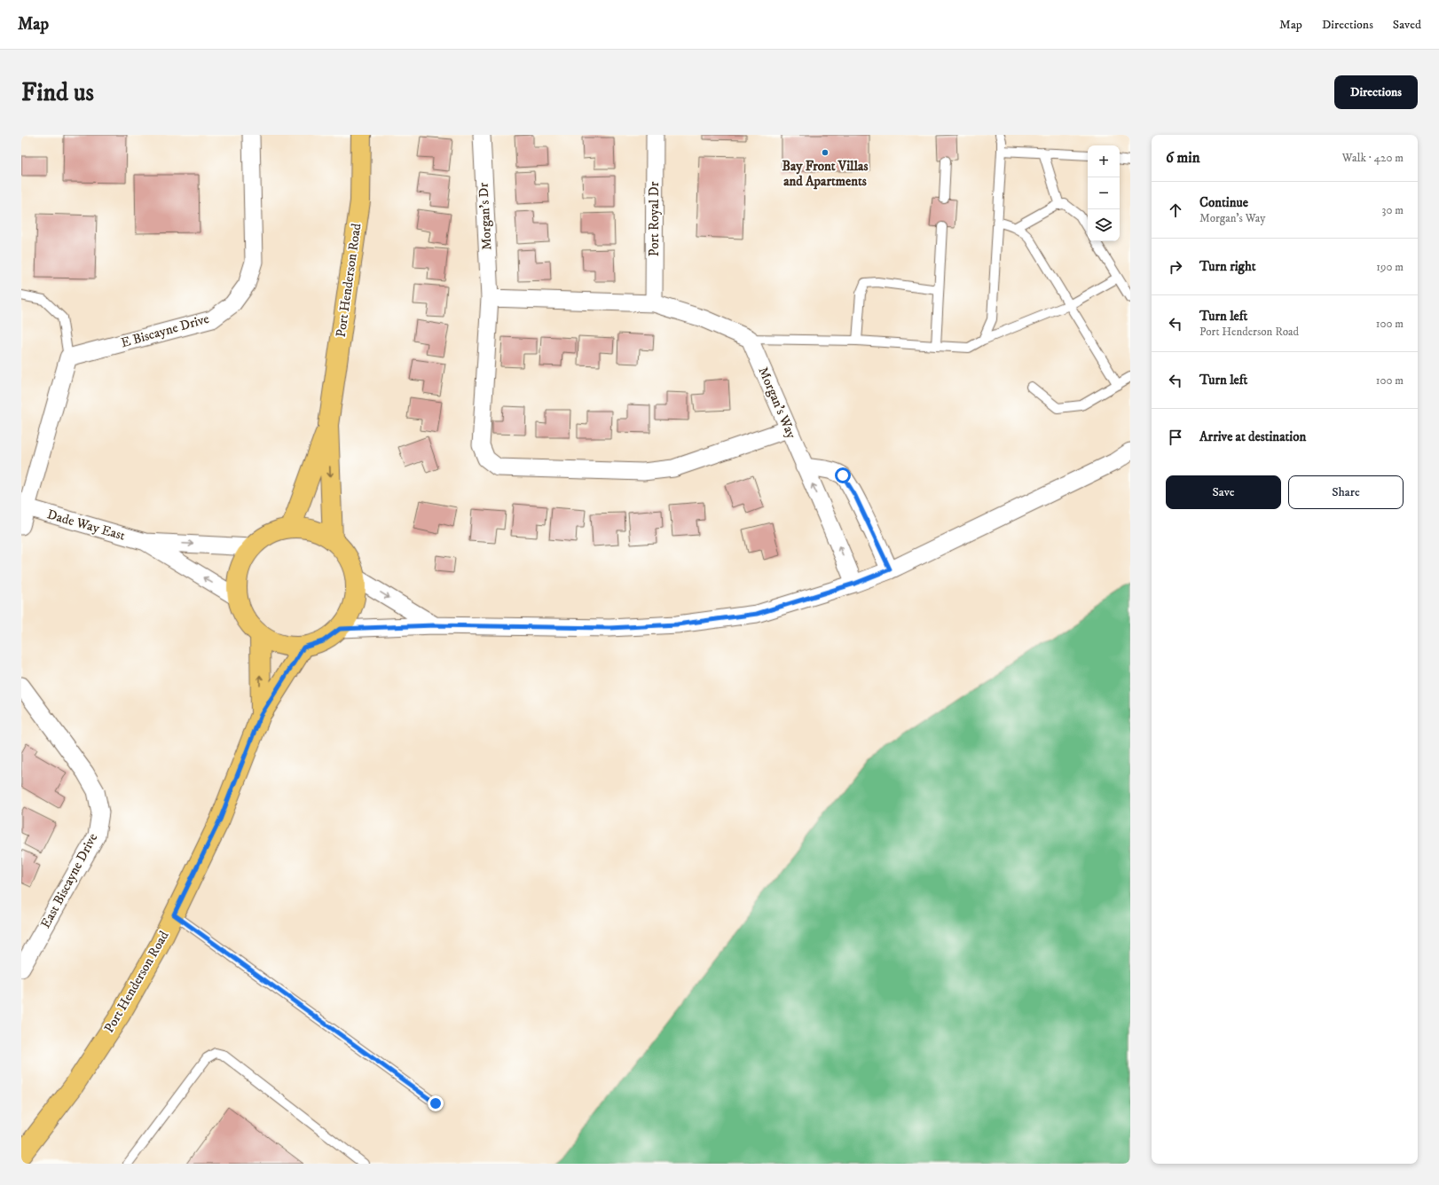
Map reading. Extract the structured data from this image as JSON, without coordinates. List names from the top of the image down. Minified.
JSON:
{"streets":{"main road":["Port Henderson Road"],"street":["Morgan's Dr","Port Royal Dr","E Biscayne Drive","Morgan's Way","Dade Way East","East Biscayne Drive"]},"crossings":[["Morgan's Dr","Morgan's Way"],["Port Henderson Road","Dade Way East"]],"one_way":["Morgan's Way"],"places":["Bay Front Villas and Apartments"],"page":{"header":"Map","nav":["Map","Directions","Saved"],"buttons":["Directions",["Save","Share"]],"title":"Find us","heading":["6 min","Walk · 420 m"],"map_buttons":["+","−"],"list":[["Continue","Morgan's Way","30 m"],["Turn right","190 m"],["Turn left","Port Henderson Road","100 m"],["Turn left","100 m"],"Arrive at destination"]}}
